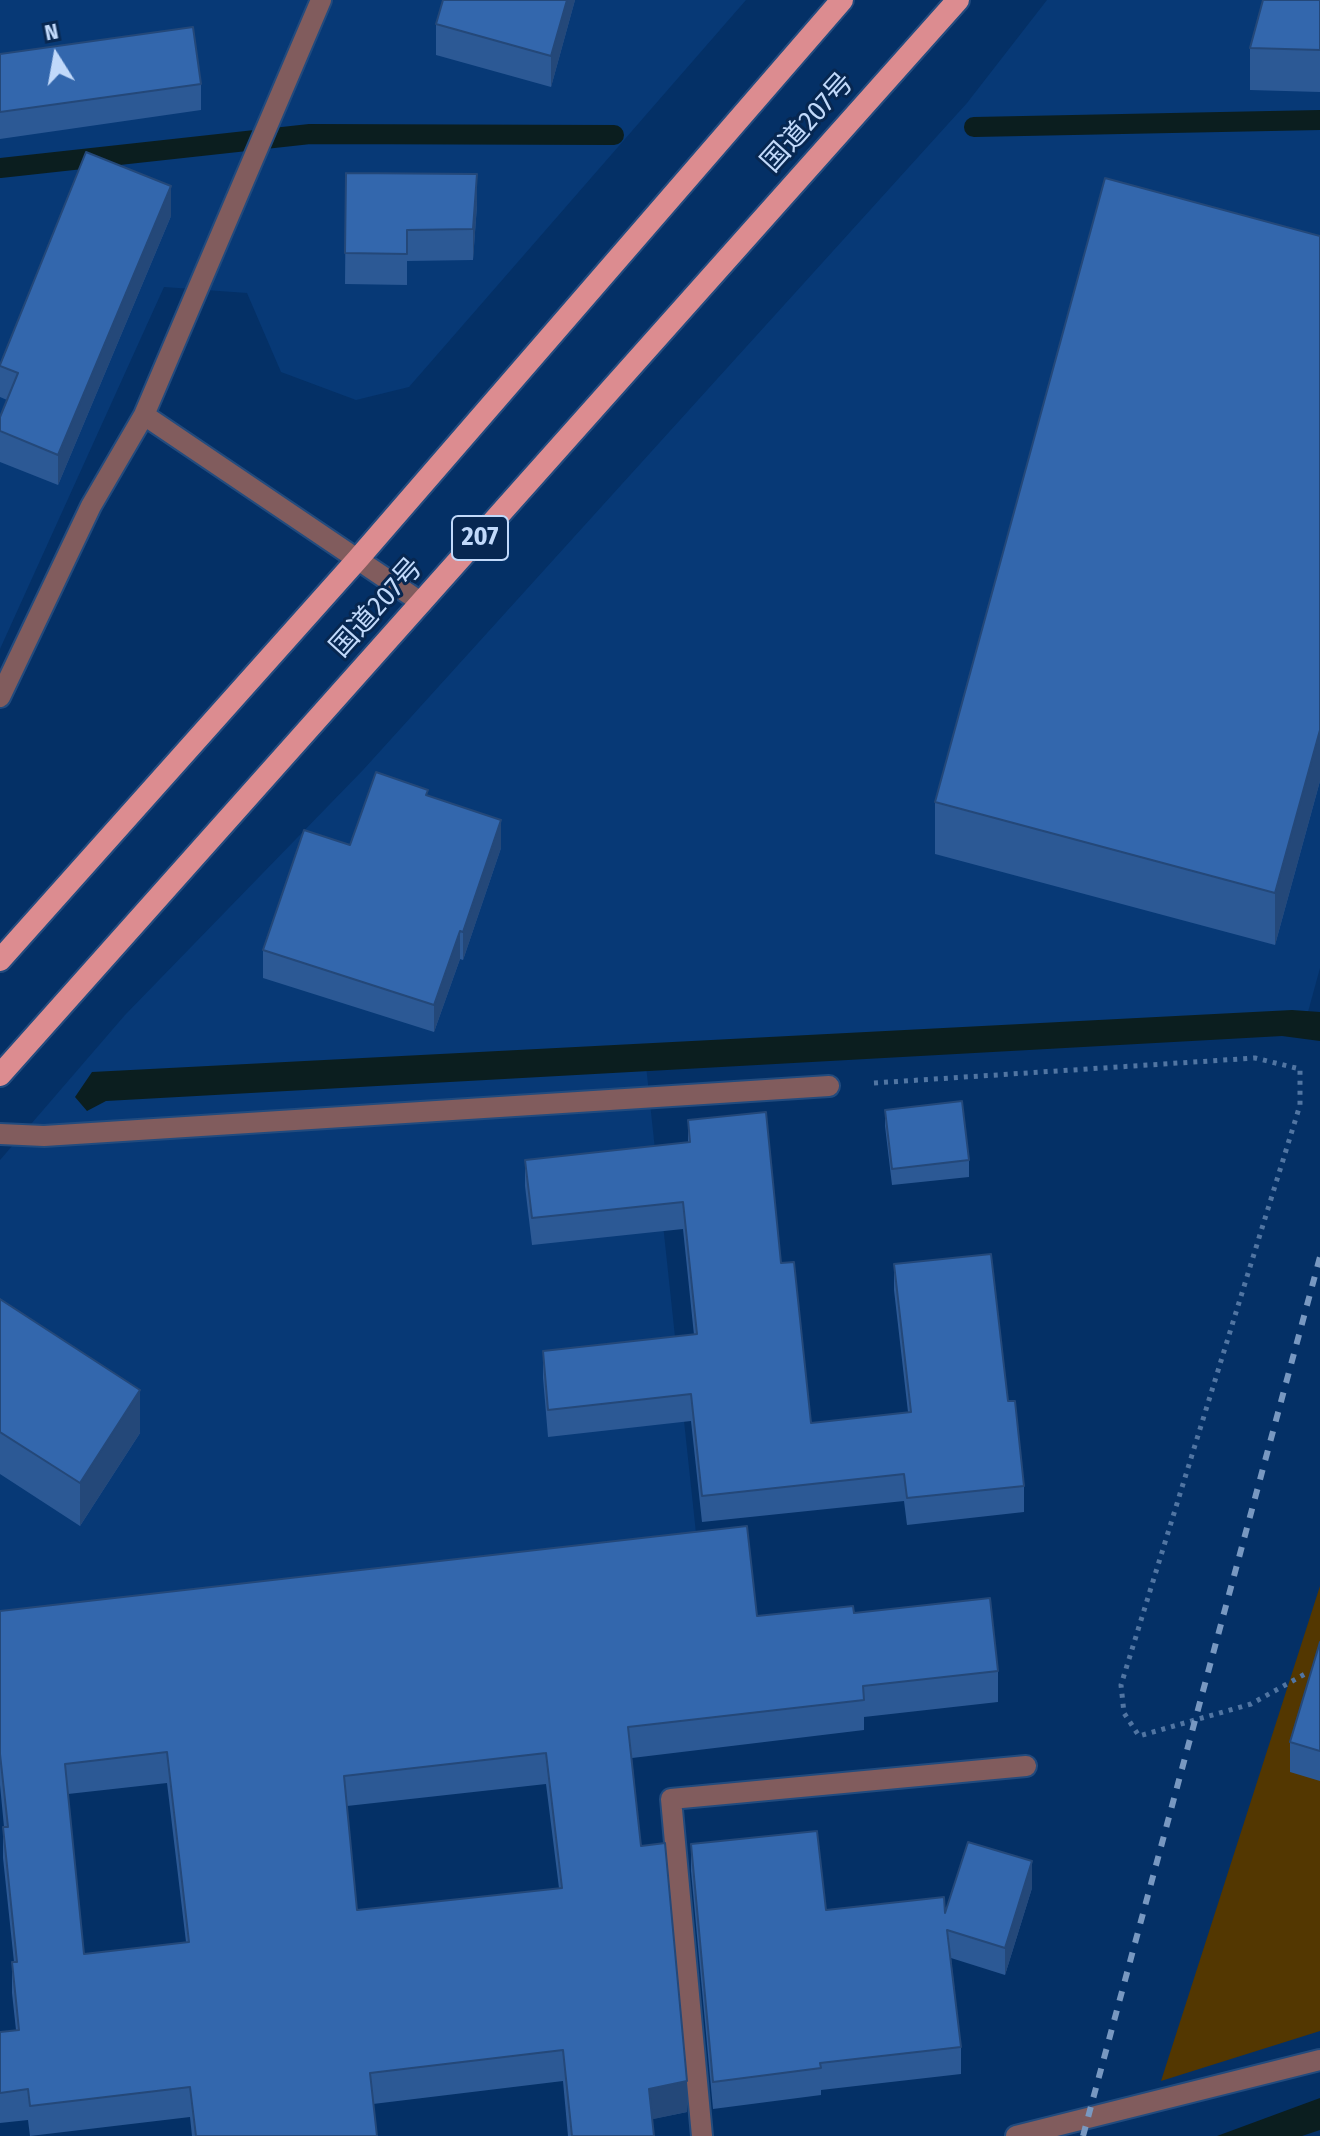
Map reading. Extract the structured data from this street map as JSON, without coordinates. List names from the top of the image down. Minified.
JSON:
{"streets":{"highway":["国道207号","207"]},"north":"top"}
